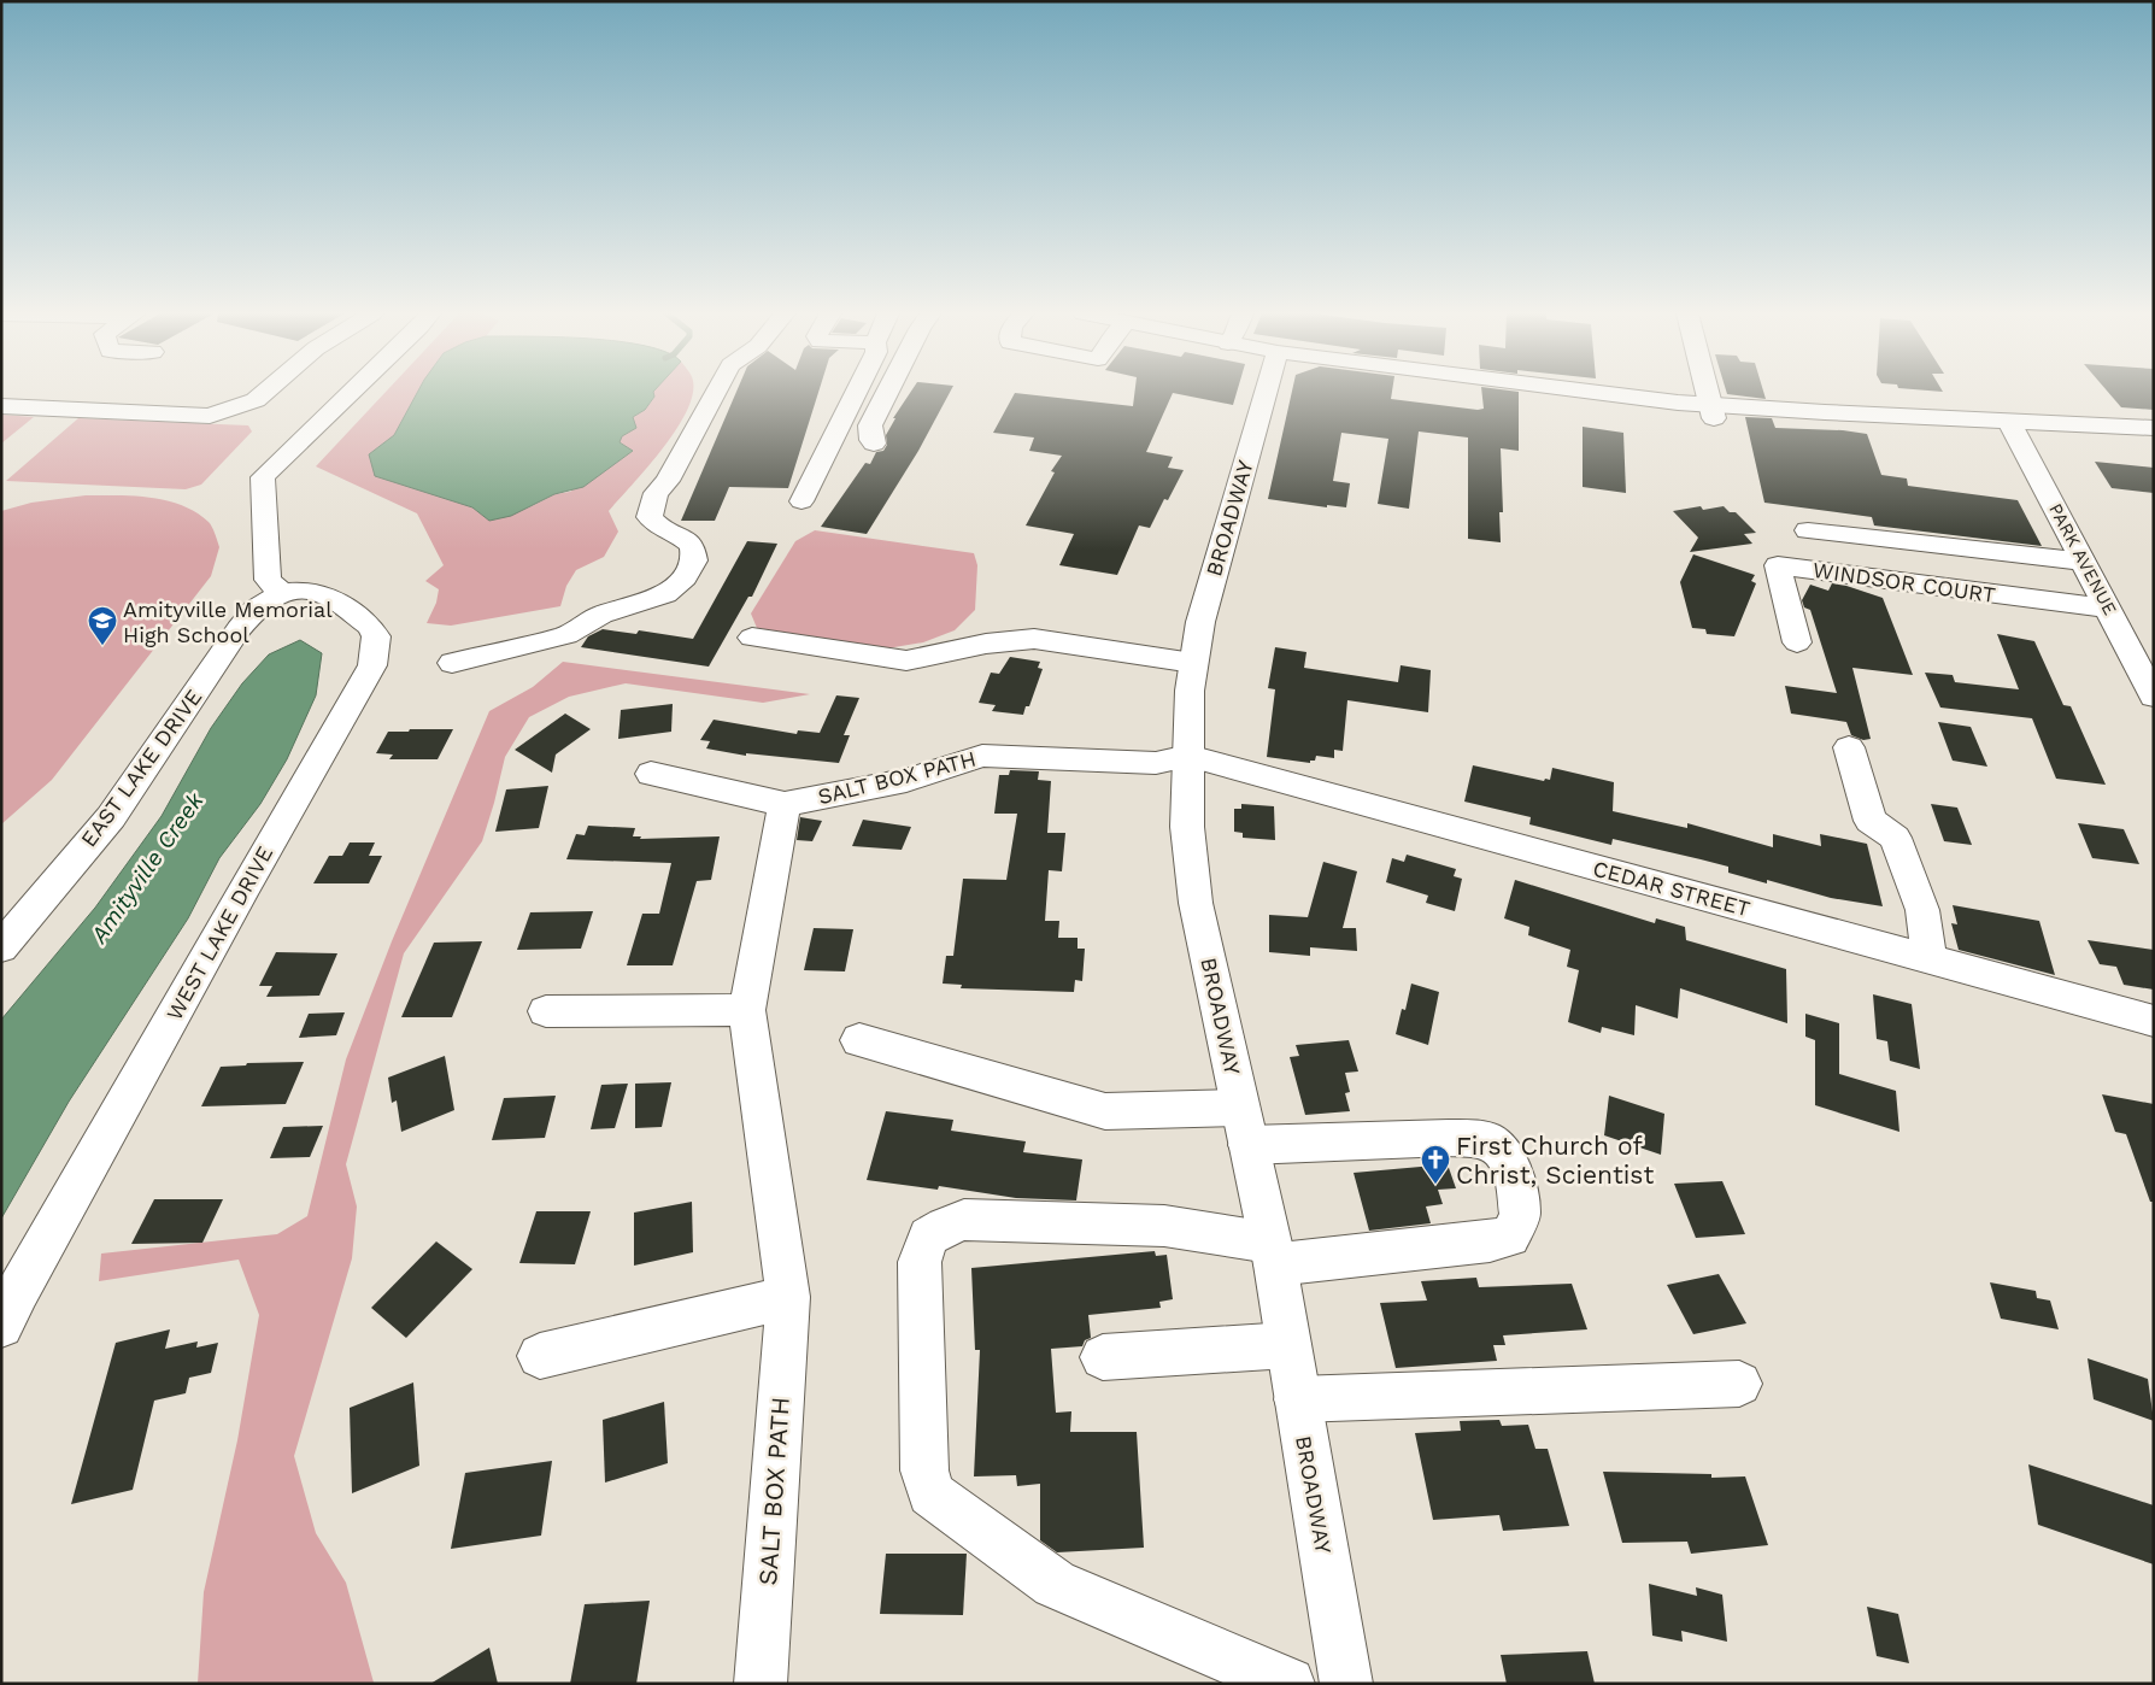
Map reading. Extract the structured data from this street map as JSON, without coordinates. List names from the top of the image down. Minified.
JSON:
{"streets":{"street":["BROADWAY","PARK AVENUE","WINDSOR COURT","EAST LAKE DRIVE","SALT BOX PATH","CEDAR STREET","WEST LAKE DRIVE"]},"crossings":[["BROADWAY","SALT BOX PATH"],["BROADWAY","CEDAR STREET"],["PARK AVENUE","WINDSOR COURT"],["EAST LAKE DRIVE","WEST LAKE DRIVE"],["SALT BOX PATH","CEDAR STREET"]],"water":["Amityville Creek"],"places":{"school or university":["Amityville Memorial High School"],"church":["First Church of Christ, Scientist"]}}
